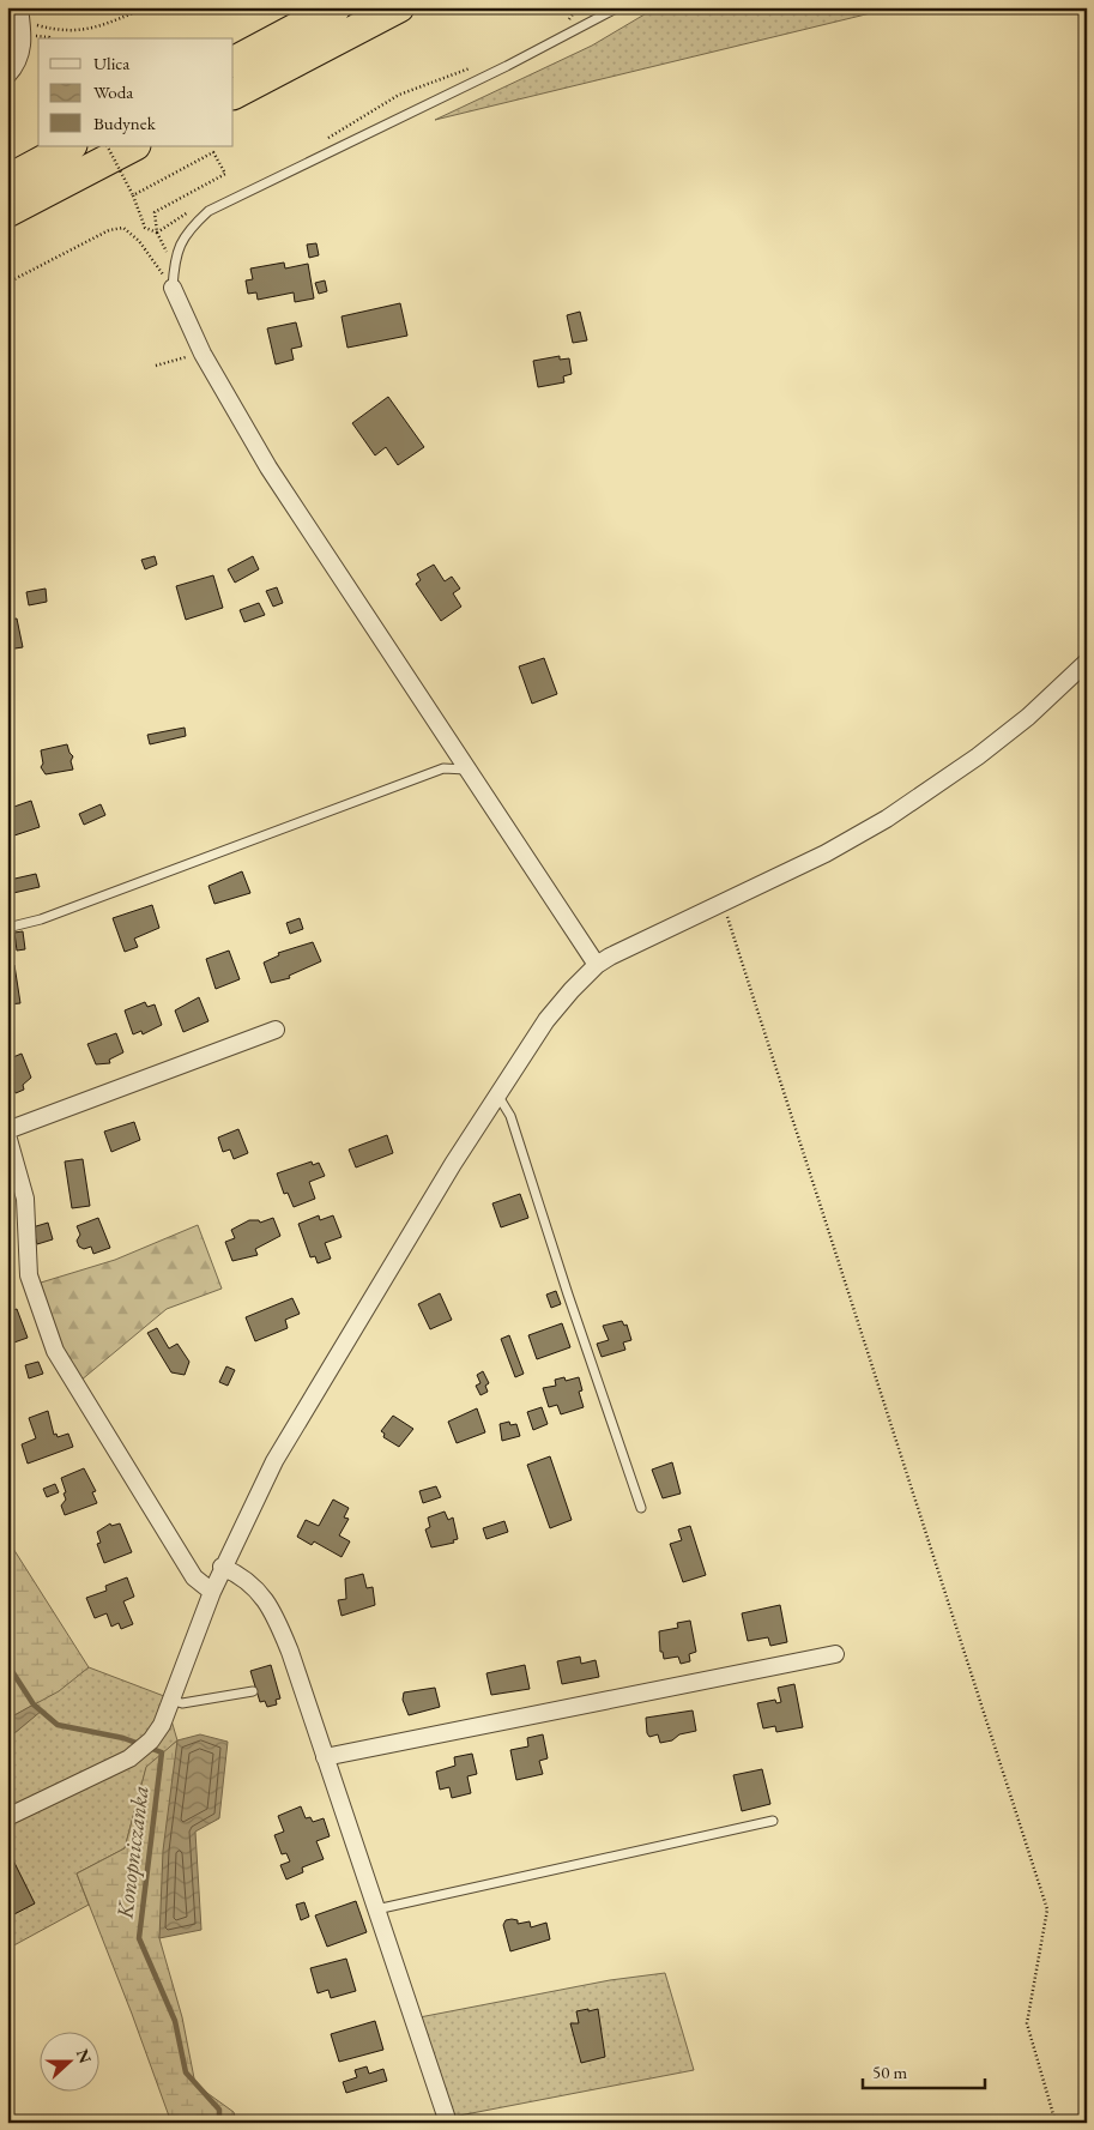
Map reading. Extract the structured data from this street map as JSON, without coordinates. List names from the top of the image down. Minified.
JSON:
{"water":["Konopniczanka"],"legend":["Ulica","Woda","Budynek"],"scale_bar":"50 m","north":"right"}
